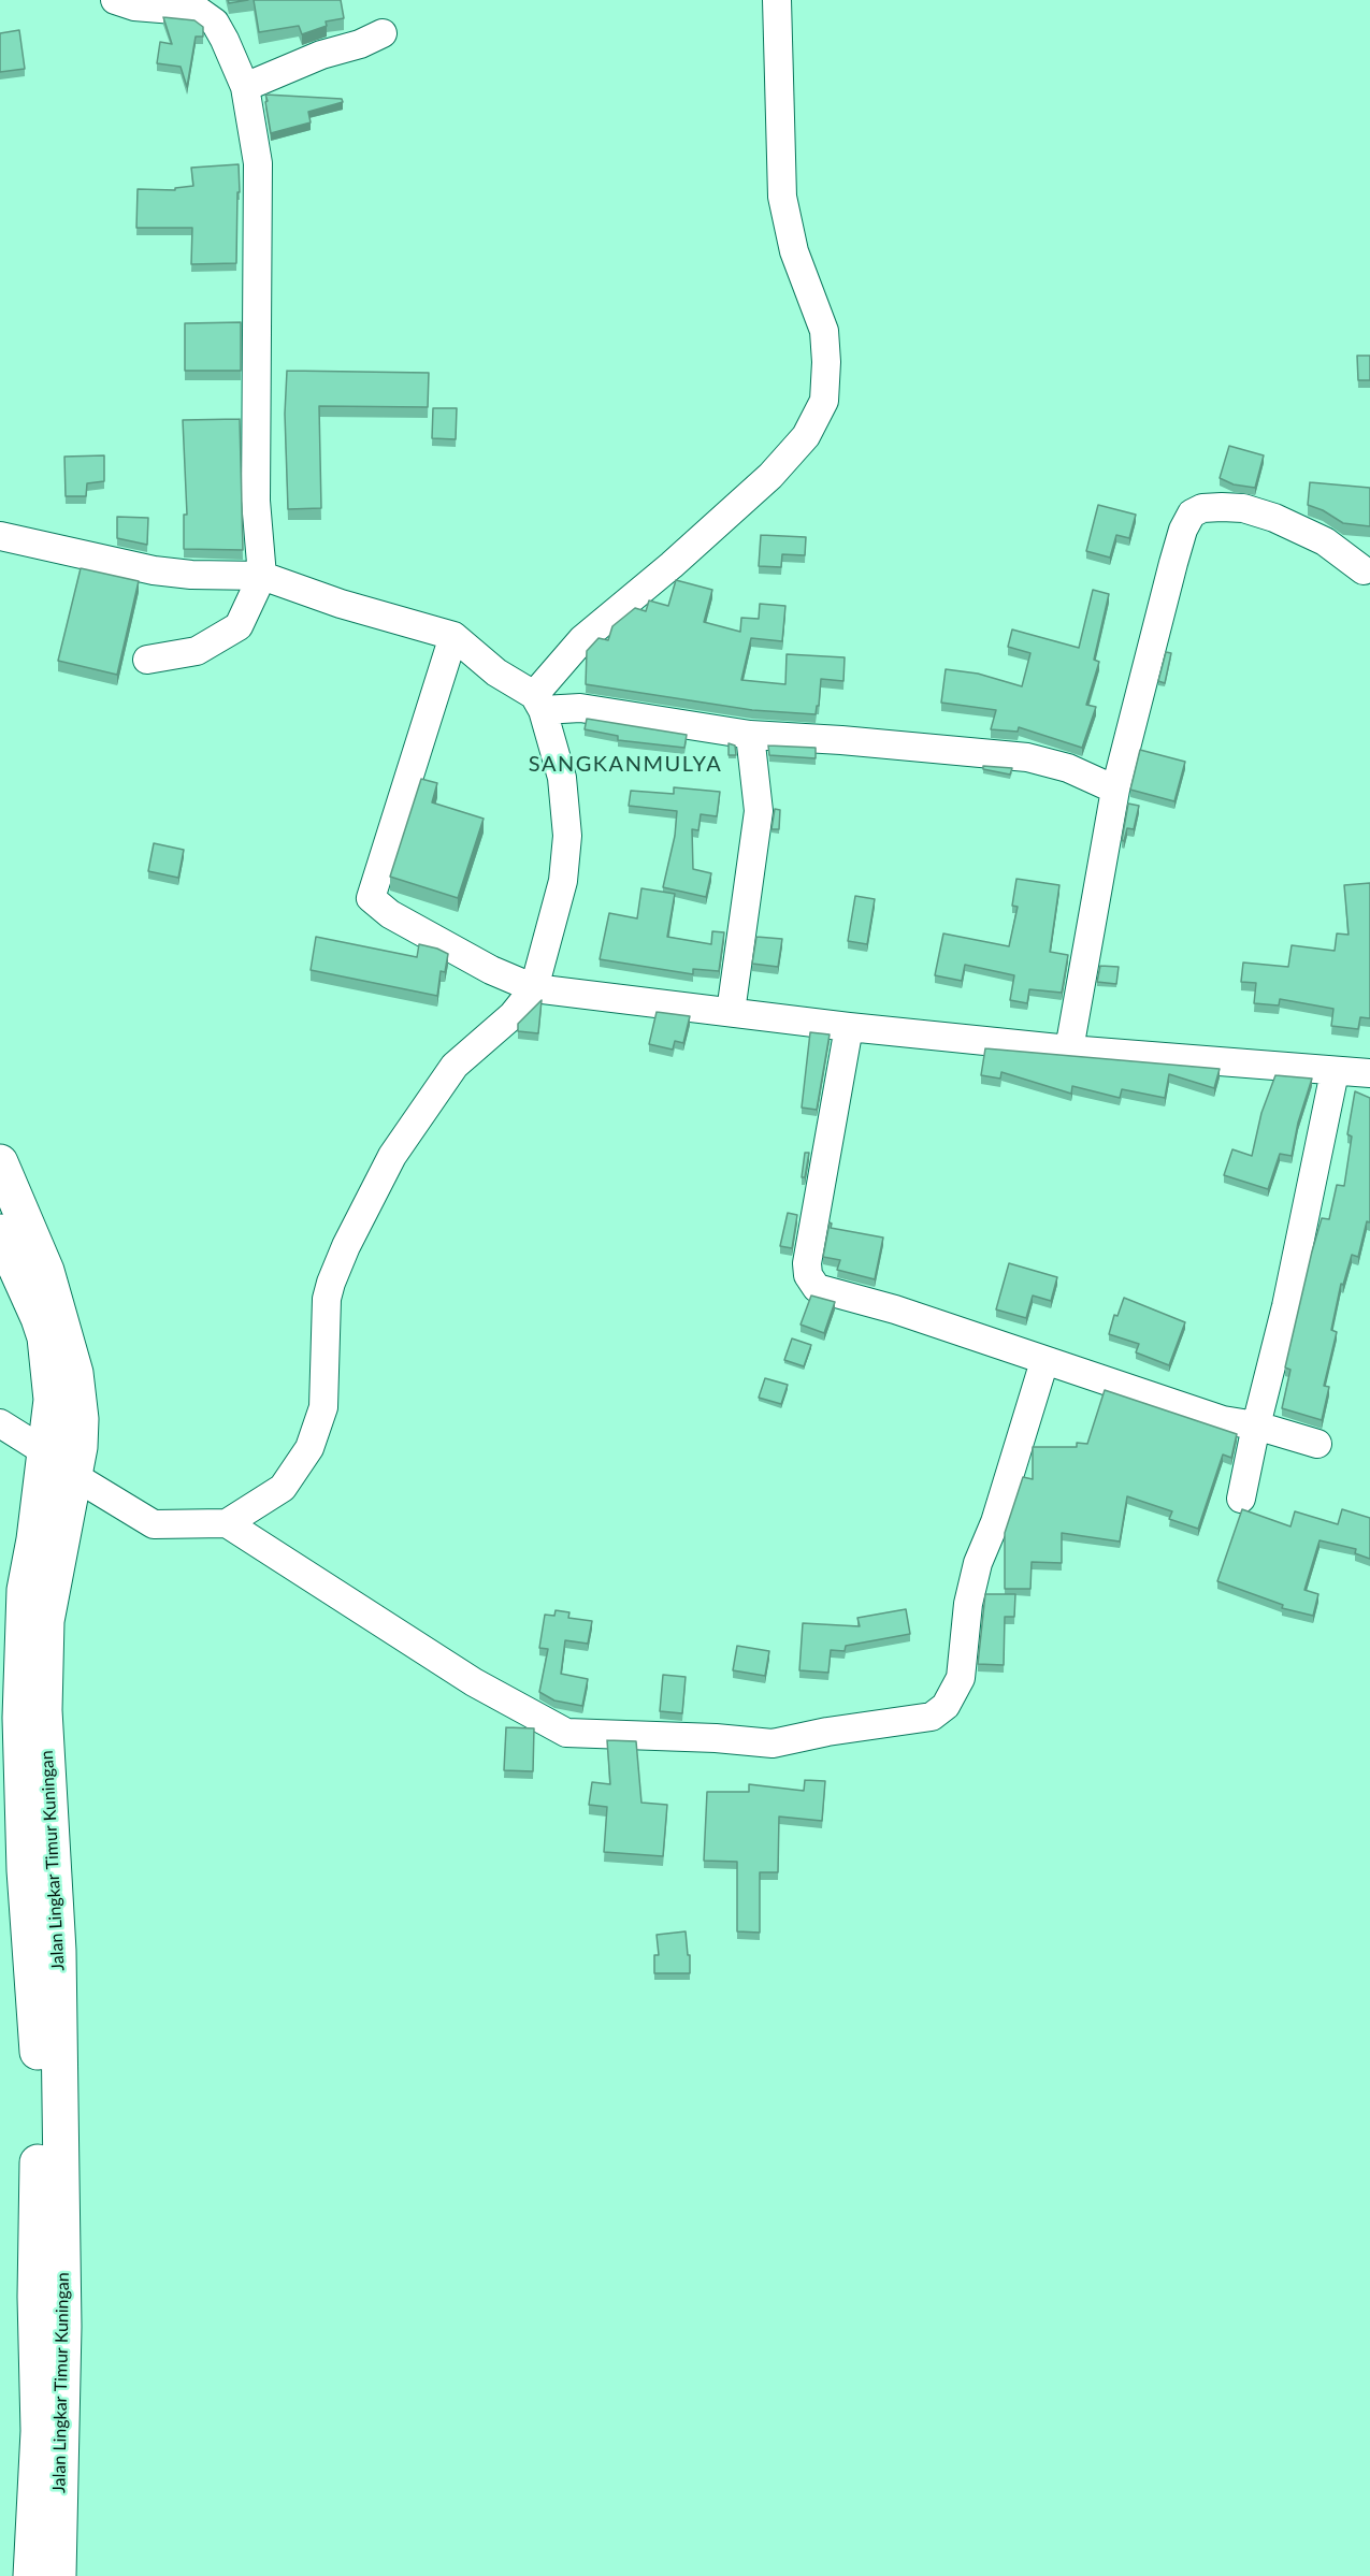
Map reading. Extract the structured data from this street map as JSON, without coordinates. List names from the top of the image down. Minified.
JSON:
{"streets":{"main road":["Jalan Lingkar Timur Kuningan"]},"districts":["SANGKANMULYA"]}
